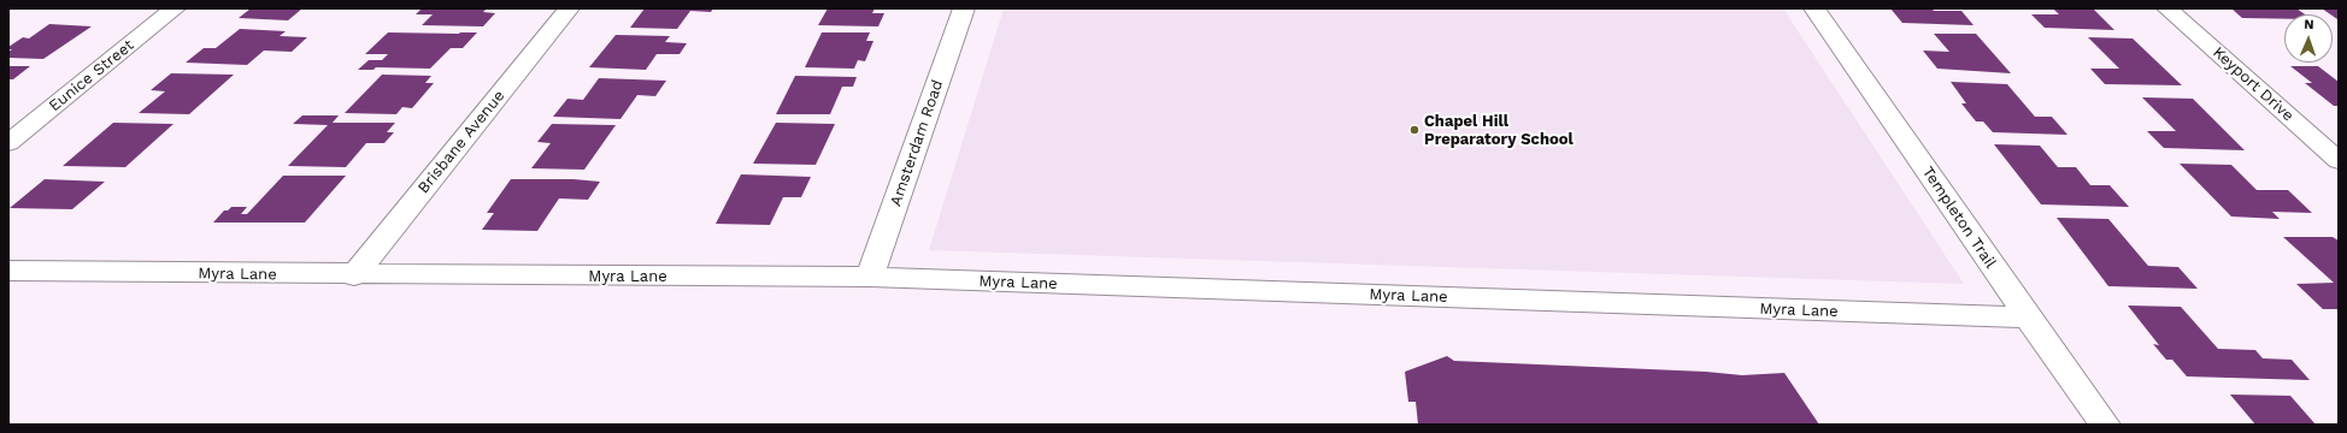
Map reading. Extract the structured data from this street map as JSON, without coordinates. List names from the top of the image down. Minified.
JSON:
{"streets":{"street":["Eunice Street","Keyport Drive","Brisbane Avenue","Amsterdam Road","Templeton Trail","Myra Lane"]},"crossings":[["Brisbane Avenue","Myra Lane"],["Amsterdam Road","Myra Lane"],["Templeton Trail","Myra Lane"]],"places":["Chapel Hill Preparatory School"],"north":"top"}
